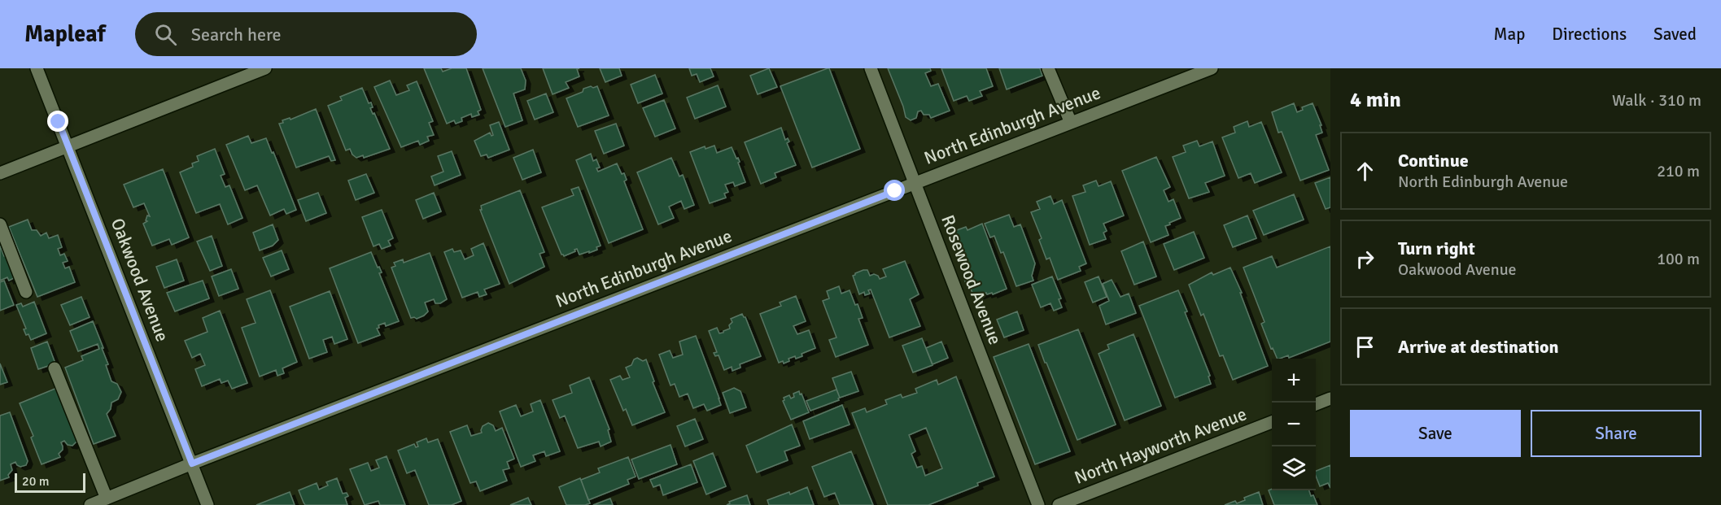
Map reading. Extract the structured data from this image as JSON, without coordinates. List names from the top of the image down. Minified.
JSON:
{"streets":{"street":["North Edinburgh Avenue","Oakwood Avenue","Rosewood Avenue","North Hayworth Avenue"]},"crossings":[["North Edinburgh Avenue","Oakwood Avenue"],["North Edinburgh Avenue","Rosewood Avenue"]],"scale_bar":"20 m","page":{"header":"Mapleaf","search":"Search here","nav":["Map","Directions","Saved"],"heading":["4 min","Walk · 310 m"],"list":[["Continue","North Edinburgh Avenue","210 m"],["Turn right","Oakwood Avenue","100 m"],"Arrive at destination"],"map_buttons":["+","−"],"buttons":["Save","Share"],"scale":"20 m"}}
